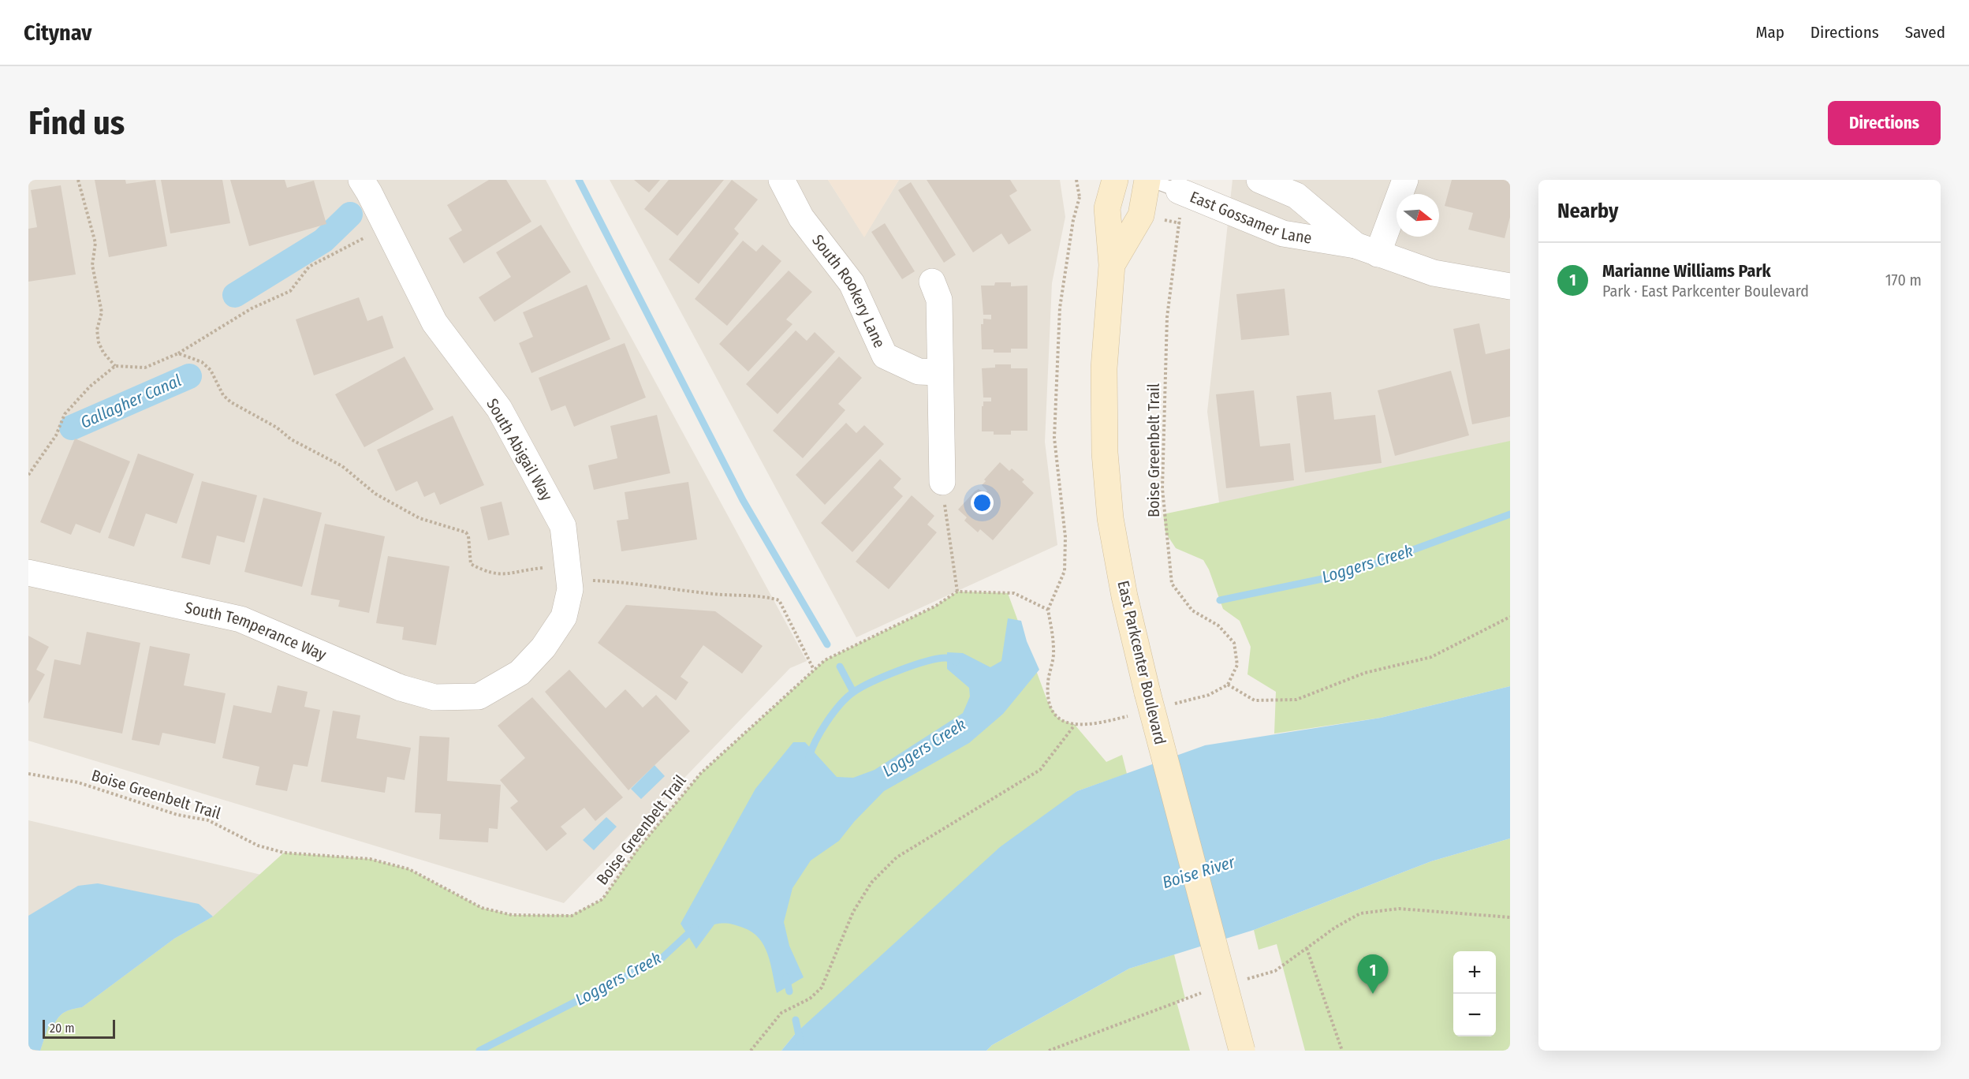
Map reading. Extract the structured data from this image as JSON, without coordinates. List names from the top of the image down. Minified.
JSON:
{"streets":{"main road":["East Parkcenter Boulevard"],"street":["East Gossamer Lane","South Rookery Lane","South Abigail Way","South Temperance Way"],"path":["Boise Greenbelt Trail"]},"crossings":[["East Gossamer Lane","East Parkcenter Boulevard"],["South Abigail Way","South Temperance Way"]],"water":["Gallagher Canal","Loggers Creek","Boise River"],"scale_bar":"20 m","north":"right","page":{"header":"Citynav","nav":["Map","Directions","Saved"],"buttons":"Directions","title":"Find us","heading":"Nearby","list":[{"mark":"1","name":"Marianne Williams Park","note":"Park · East Parkcenter Boulevard","value":"170 m"}],"map_buttons":["+","−"],"pins":"1","scale":"20 m"}}
